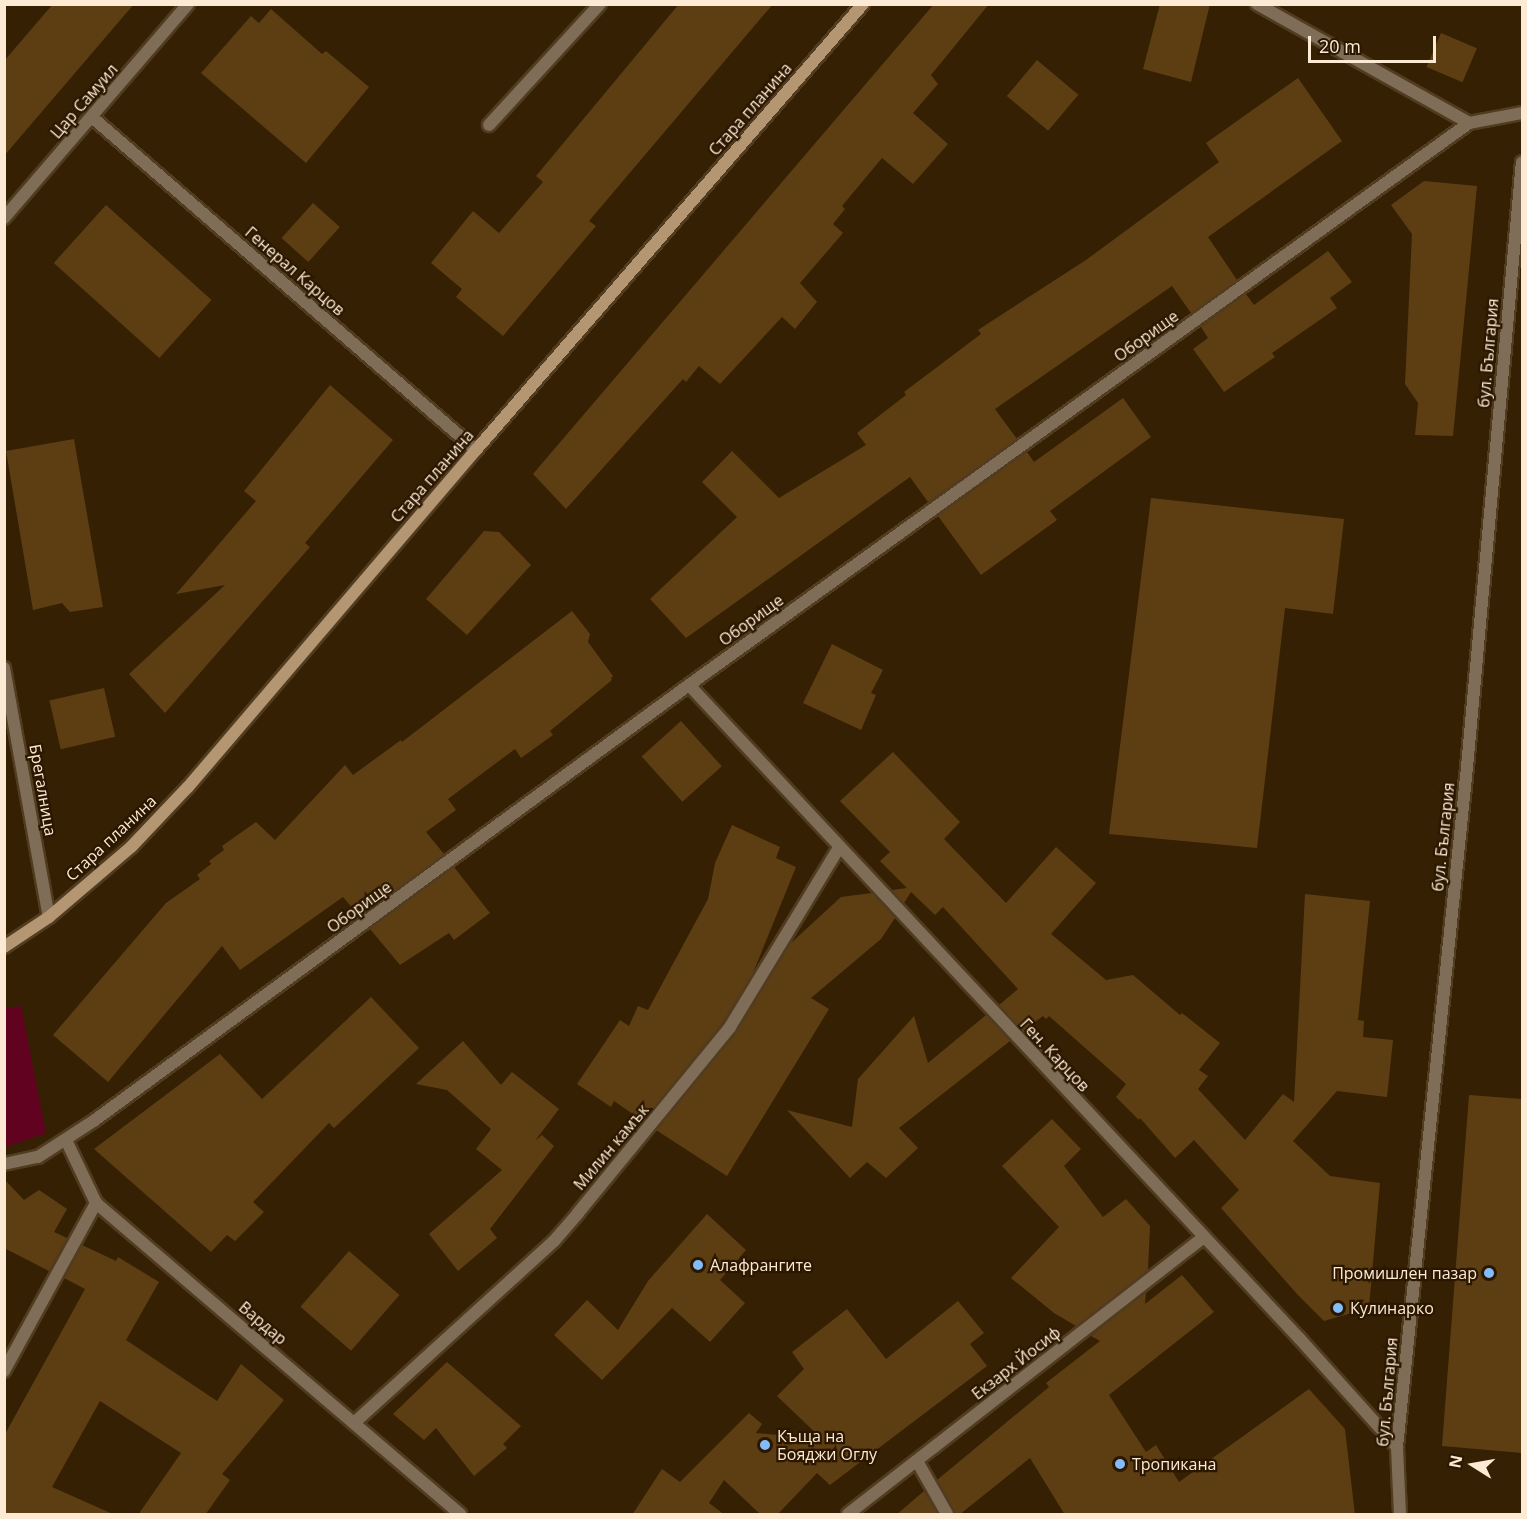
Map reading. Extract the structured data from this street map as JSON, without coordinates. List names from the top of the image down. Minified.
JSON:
{"streets":{"main road":["Стара планина"],"street":["Цар Самуил","Генерал Карцов","Оборище","бул. България","Брегалница","Ген. Карцов","Милин камък","Вардар","Екзарх Йосиф"]},"crossings":[["Цар Самуил","Генерал Карцов"],["Стара планина","Генерал Карцов"],["Стара планина","Брегалница"],["Оборище","Ген. Карцов"],["Оборище","Вардар"],["бул. България","Ген. Карцов"],["Ген. Карцов","Милин камък"],["Ген. Карцов","Екзарх Йосиф"],["Милин камък","Вардар"]],"places":["Алафрангите","Промишлен пазар","Кулинарко","Къща на Бояджи Оглу","Тропикана"],"scale_bar":"20 m","north":"left"}
